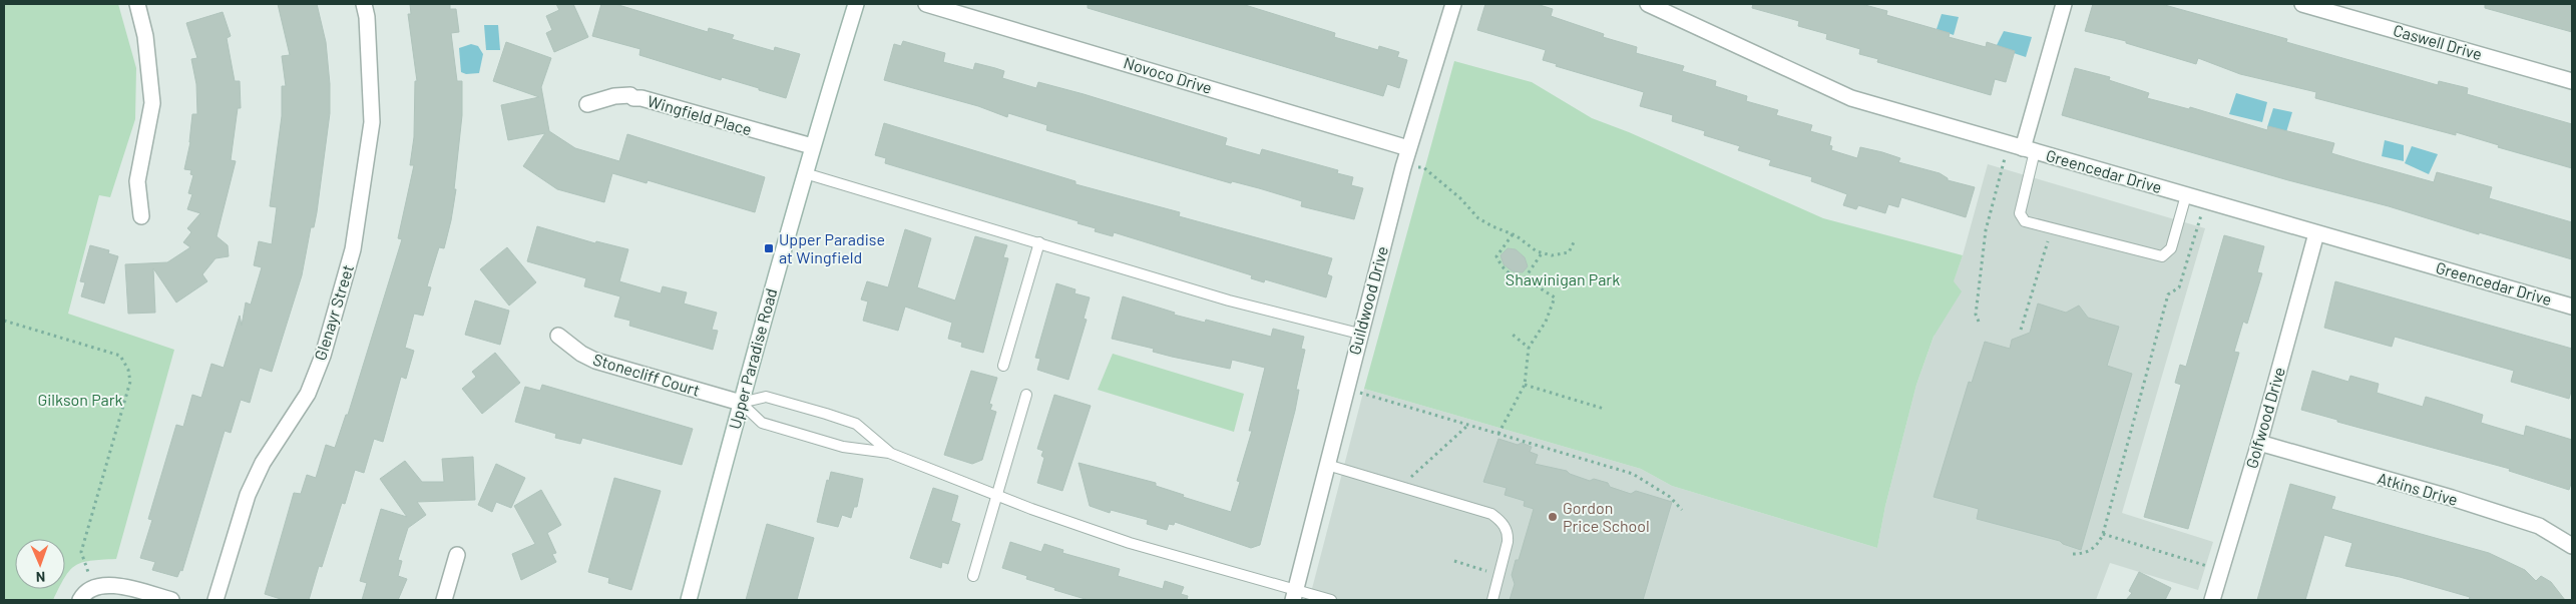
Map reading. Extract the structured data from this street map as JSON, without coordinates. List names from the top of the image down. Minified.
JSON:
{"streets":{"street":["Caswell Drive","Novoco Drive","Wingfield Place","Greencedar Drive","Guildwood Drive","Glenayr Street","Upper Paradise Road","Stonecliff Court","Golfwood Drive","Atkins Drive"]},"crossings":[["Novoco Drive","Guildwood Drive"],["Wingfield Place","Upper Paradise Road"],["Greencedar Drive","Golfwood Drive"],["Upper Paradise Road","Stonecliff Court"],["Golfwood Drive","Atkins Drive"]],"parks":["Shawinigan Park","Gilkson Park"],"places":{"transit":["Upper Paradise at Wingfield"],"other":["Gordon Price School"]},"north":"bottom"}
